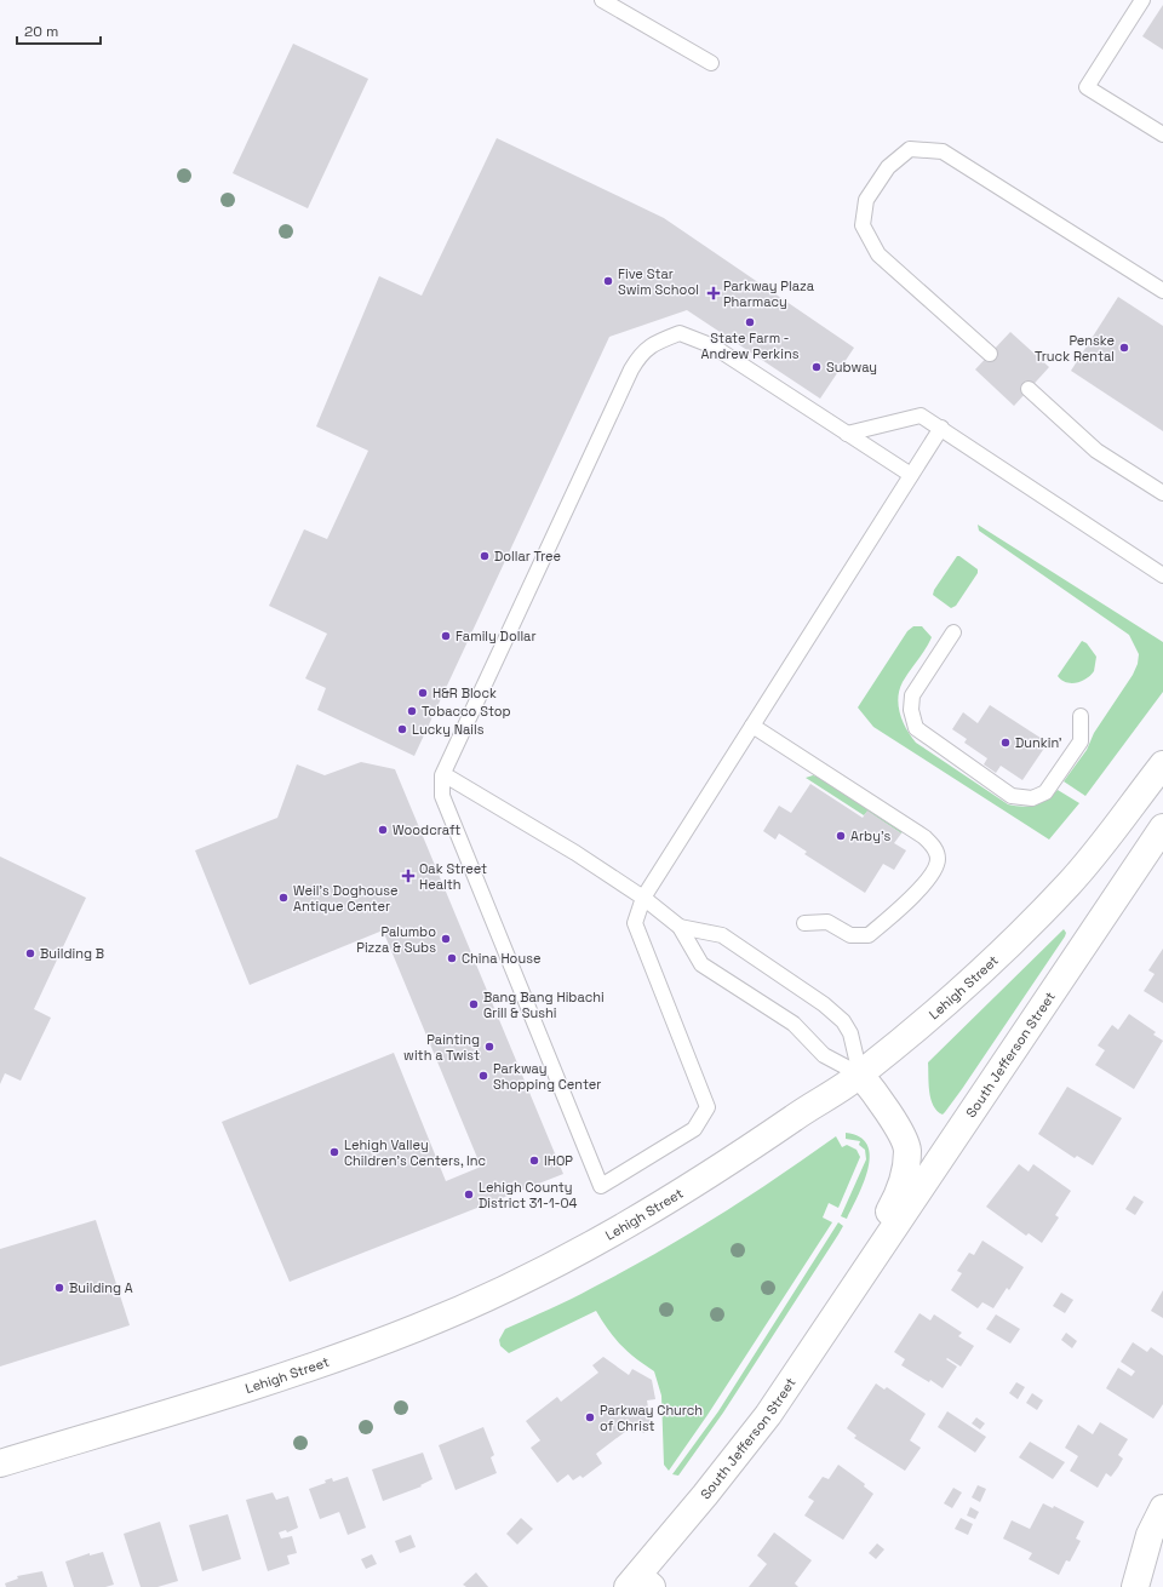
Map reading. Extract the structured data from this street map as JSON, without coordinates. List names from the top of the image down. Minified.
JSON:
{"streets":{"main road":["Lehigh Street","South Jefferson Street"]},"crossings":[["Lehigh Street","South Jefferson Street"]],"places":{"other":["Five Star Swim School","State Farm - Andrew Perkins","Penske Truck Rental","Subway","Dollar Tree","Family Dollar","H&R Block","Tobacco Stop","Lucky Nails","Dunkin'","Woodcraft","Arby's","Weil's Doghouse Antique Center","Palumbo Pizza & Subs","Building B","China House","Bang Bang Hibachi Grill & Sushi","Painting with a Twist","Parkway Shopping Center","Lehigh Valley Children's Centers, Inc","IHOP","Lehigh County District 31-1-04","Building A","Parkway Church of Christ"],"health":["Parkway Plaza Pharmacy","Oak Street Health"]},"scale_bar":"20 m"}
